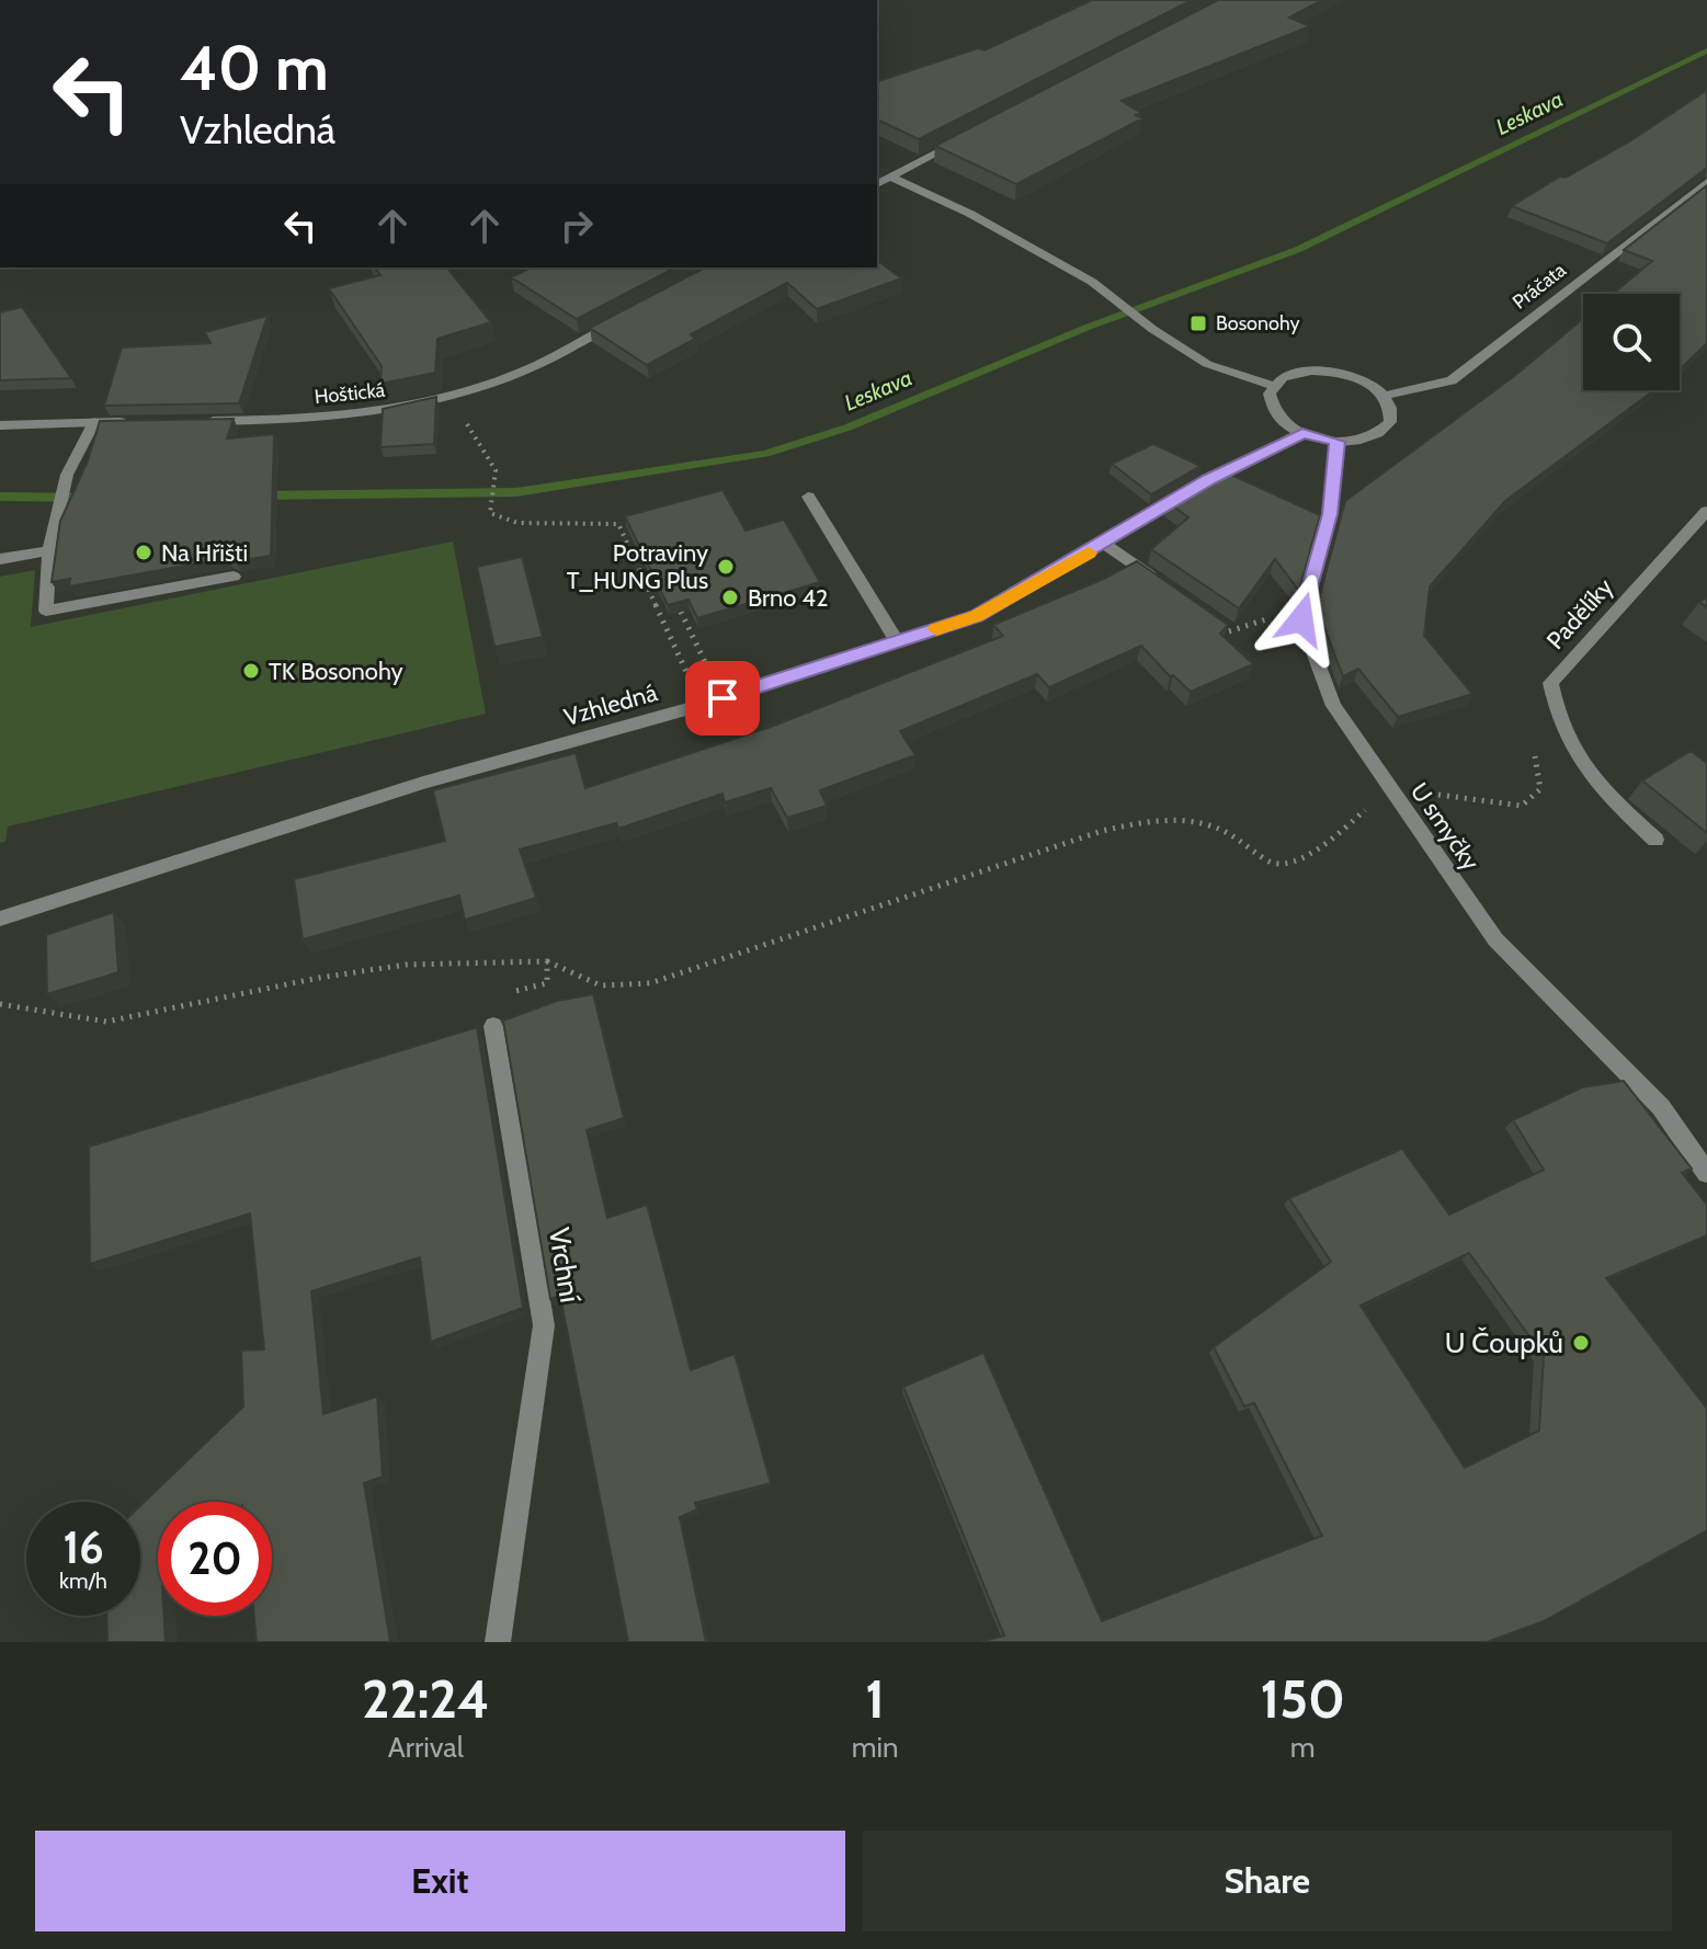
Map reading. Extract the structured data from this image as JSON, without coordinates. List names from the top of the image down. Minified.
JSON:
{"streets":{"street":["Práčata","Hoštická","Padělíky","Vzhledná","U smyčky","Vrchní"]},"water":["Leskava"],"places":{"transit":["Bosonohy"],"other":["Na Hřišti","Potraviny T_HUNG Plus","Brno 42","TK Bosonohy","U Čoupků"]},"page":{"turn":["40 m","Vzhledná"],"speed":"16 km/h","limit":"20","eta":["22:24","Arrival","1","min","150","m"],"buttons":["Exit","Share"]}}
